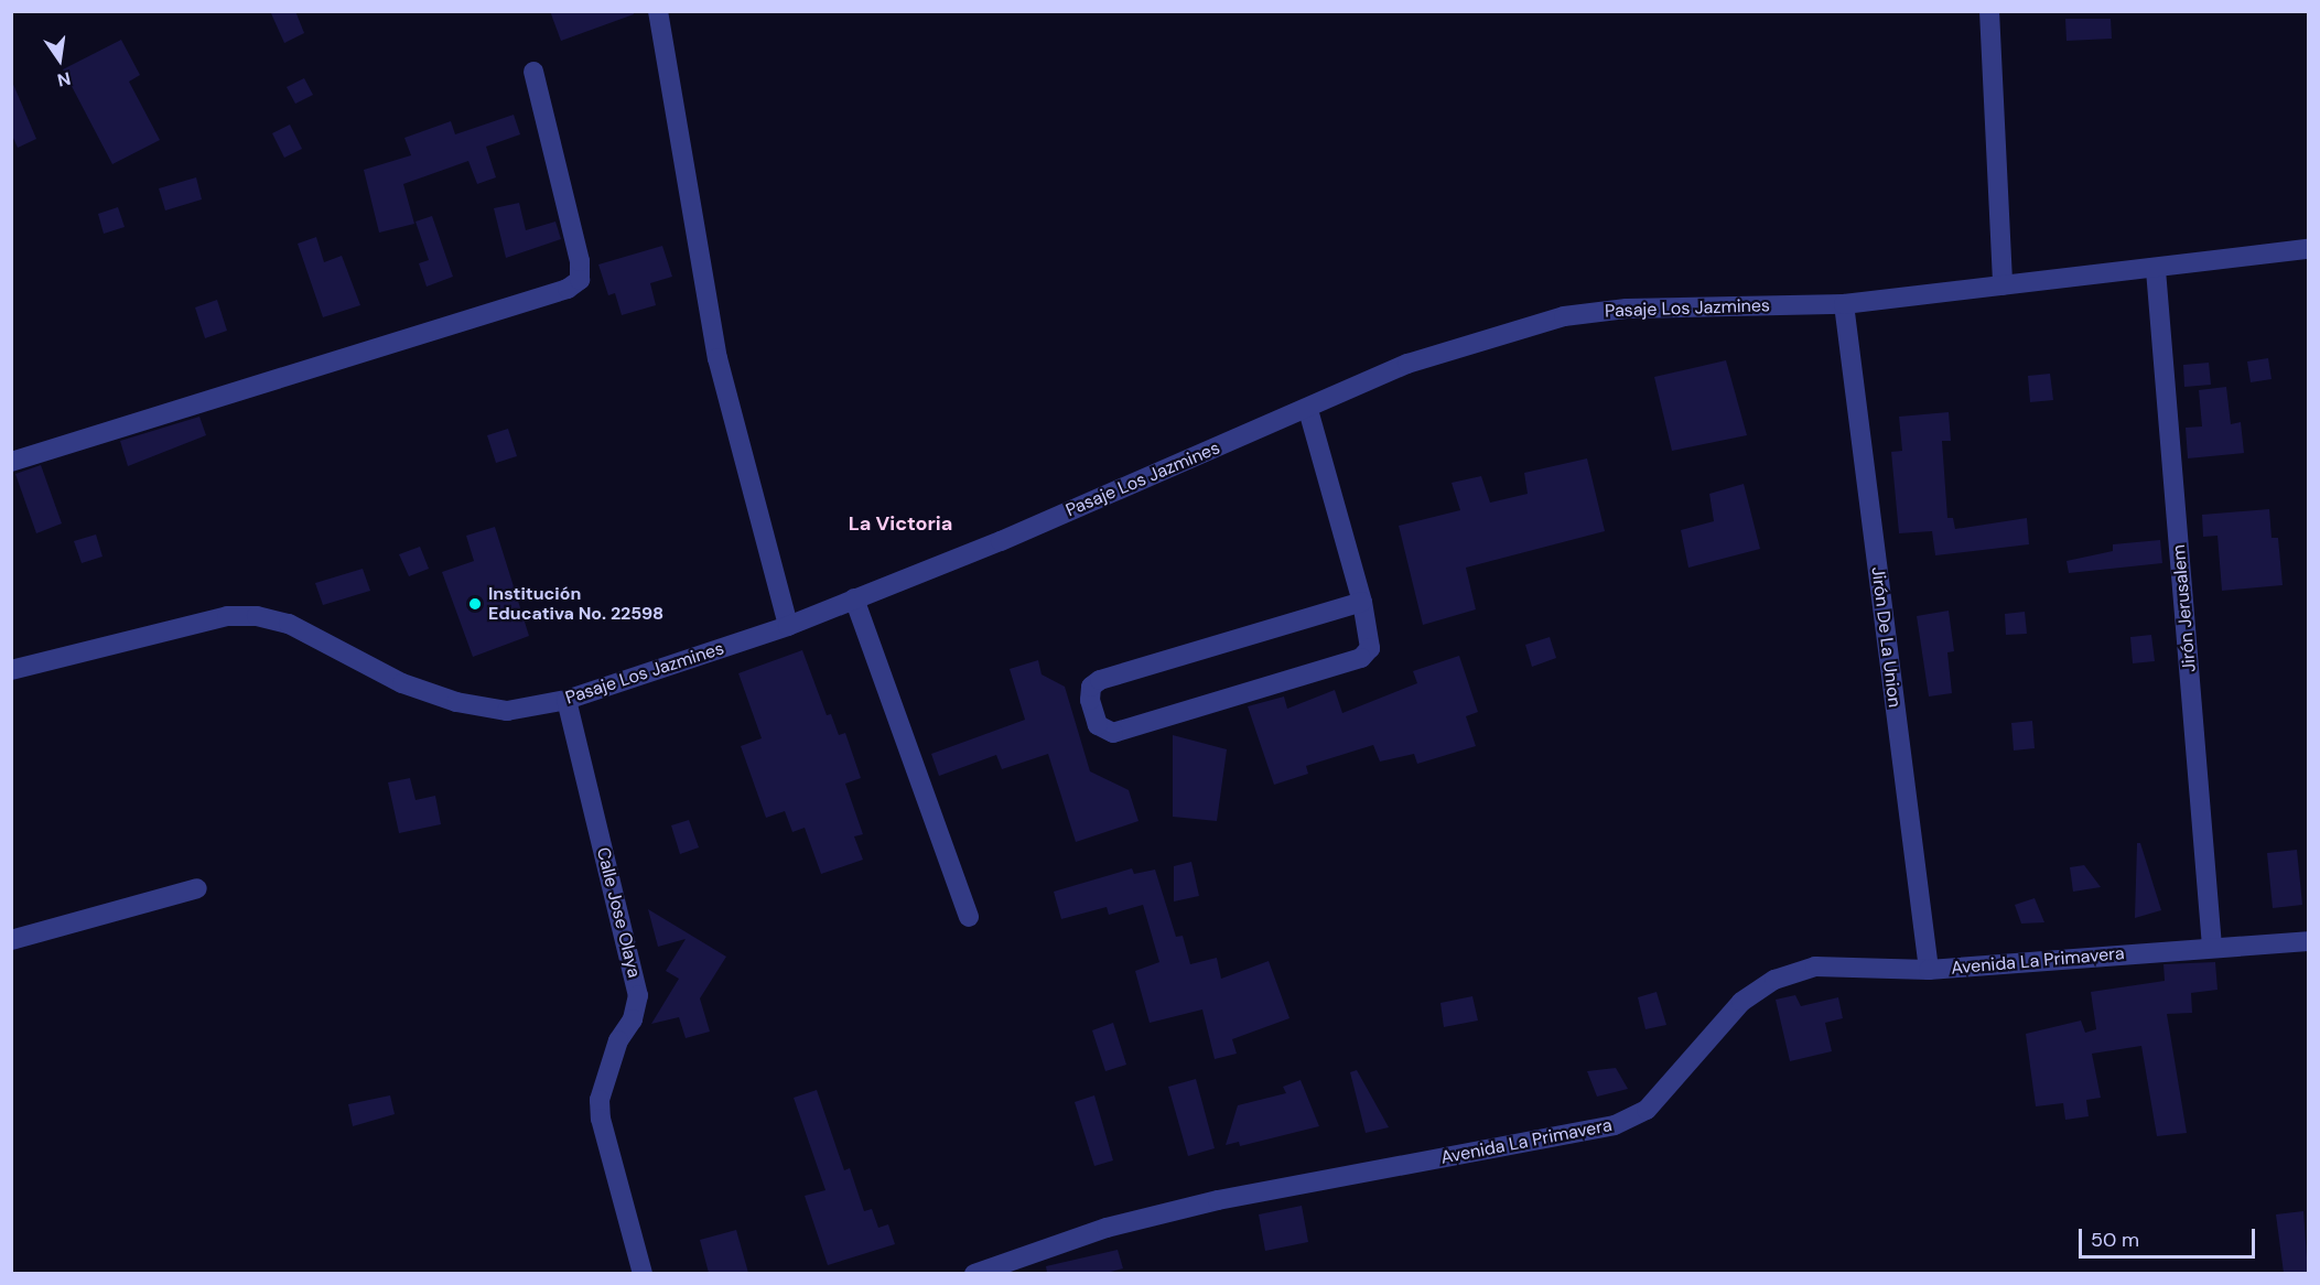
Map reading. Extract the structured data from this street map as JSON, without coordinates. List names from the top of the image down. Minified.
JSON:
{"streets":{"street":["Pasaje Los Jazmines","Jirón Jerusalem","Jirón De La Union","Calle Jose Olaya","Avenida La Primavera"]},"crossings":[["Pasaje Los Jazmines","Jirón Jerusalem"],["Pasaje Los Jazmines","Jirón De La Union"],["Pasaje Los Jazmines","Calle Jose Olaya"],["Jirón Jerusalem","Avenida La Primavera"],["Jirón De La Union","Avenida La Primavera"]],"districts":["La Victoria"],"places":["Institución Educativa No. 22598"],"scale_bar":"50 m","north":"bottom"}
